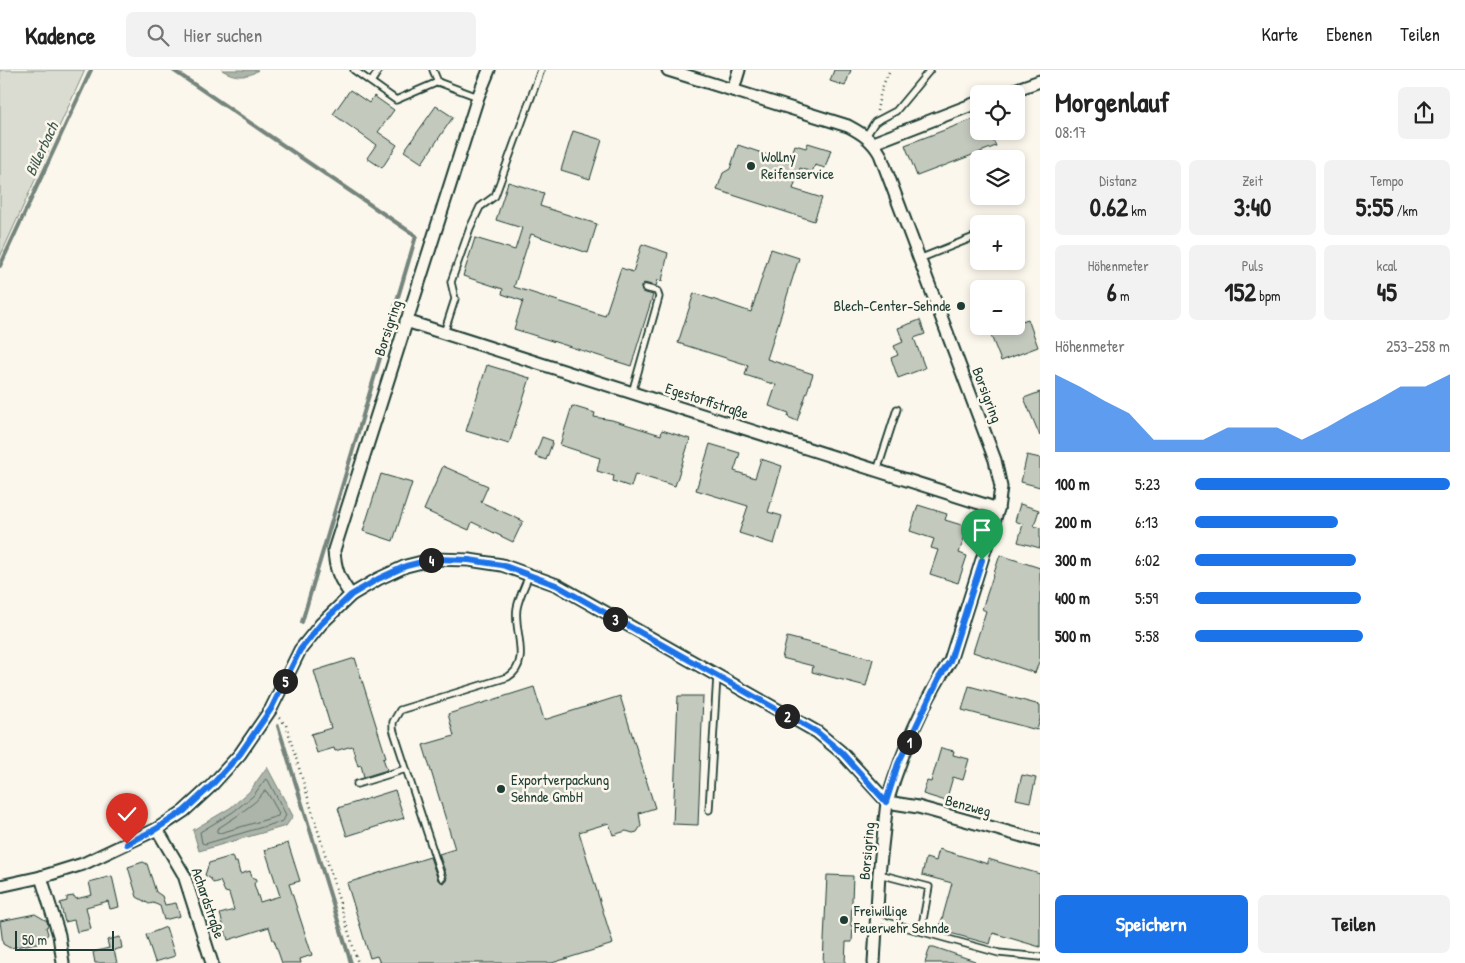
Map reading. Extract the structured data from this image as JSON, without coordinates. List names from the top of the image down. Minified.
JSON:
{"streets":{"street":["Borsigring","Egestorffstraße","Benzweg","Achardstraße"]},"crossings":[["Borsigring","Egestorffstraße"],["Borsigring","Benzweg"],["Borsigring","Achardstraße"]],"water":["Billerbach"],"places":["Wollny Reifenservice","Blech-Center-Sehnde","Exportverpackung Sehnde GmbH","Freiwillige Feuerwehr Sehnde"],"scale_bar":"50 m","page":{"header":"Kadence","search":"Hier suchen","nav":["Karte","Ebenen","Teilen"],"heading":["Morgenlauf","08:17"],"map_buttons":["+","−"],"stats":[["Distanz","0.62 km"],["Zeit","3:40"],["Tempo","5:55 /km"],["Höhenmeter","6 m"],["Puls","152 bpm"],["kcal","45"]],"chart":["Höhenmeter","253–258 m"],"list":[{"name":"100 m","note":"5:23"},{"name":"200 m","note":"6:13"},{"name":"300 m","note":"6:02"},{"name":"400 m","note":"5:59"},{"name":"500 m","note":"5:58"}],"pins":["4","3","5","2","1"],"buttons":["Speichern","Teilen"],"scale":"50 m"}}
